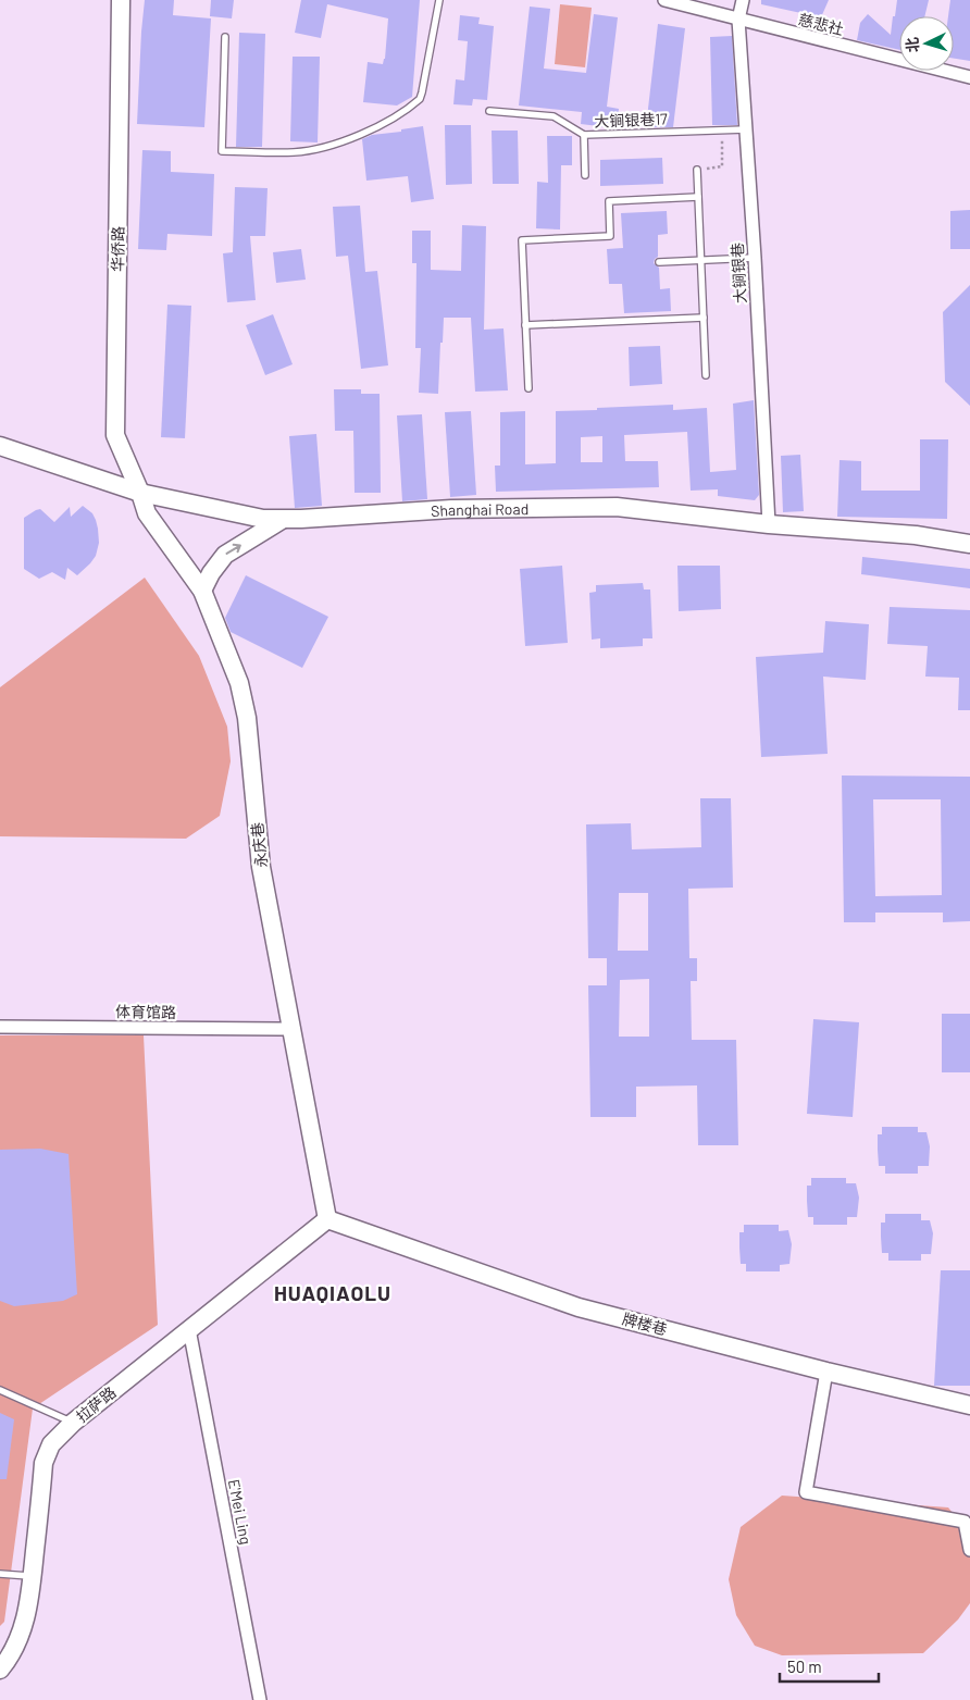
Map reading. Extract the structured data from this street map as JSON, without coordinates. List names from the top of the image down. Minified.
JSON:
{"streets":{"street":["慈悲社","华侨路","大锏银巷","Shanghai Road","永庆巷","体育馆路","牌楼巷","拉萨路","E'Mei Ling"],"lane":["大锏银巷17"]},"crossings":[["慈悲社","大锏银巷"],["大锏银巷17","大锏银巷"],["华侨路","Shanghai Road"],["华侨路","永庆巷"],["大锏银巷","Shanghai Road"],["Shanghai Road","永庆巷"],["永庆巷","体育馆路"],["永庆巷","牌楼巷"],["永庆巷","拉萨路"],["牌楼巷","拉萨路"],["拉萨路","E'Mei Ling"]],"districts":["HUAQIAOLU"],"scale_bar":"50 m","north":"left"}
